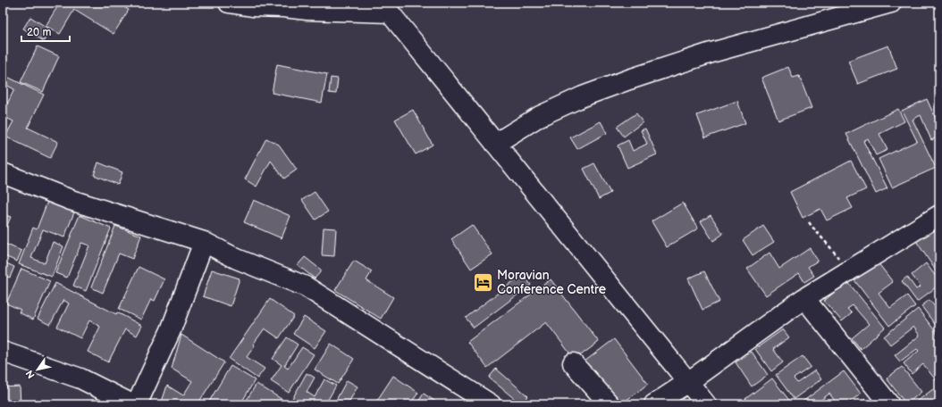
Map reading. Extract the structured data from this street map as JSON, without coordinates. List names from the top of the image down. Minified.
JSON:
{"places":{"hotel":["Moravian Conference Centre"]},"scale_bar":"20 m","north":"bottom left"}
